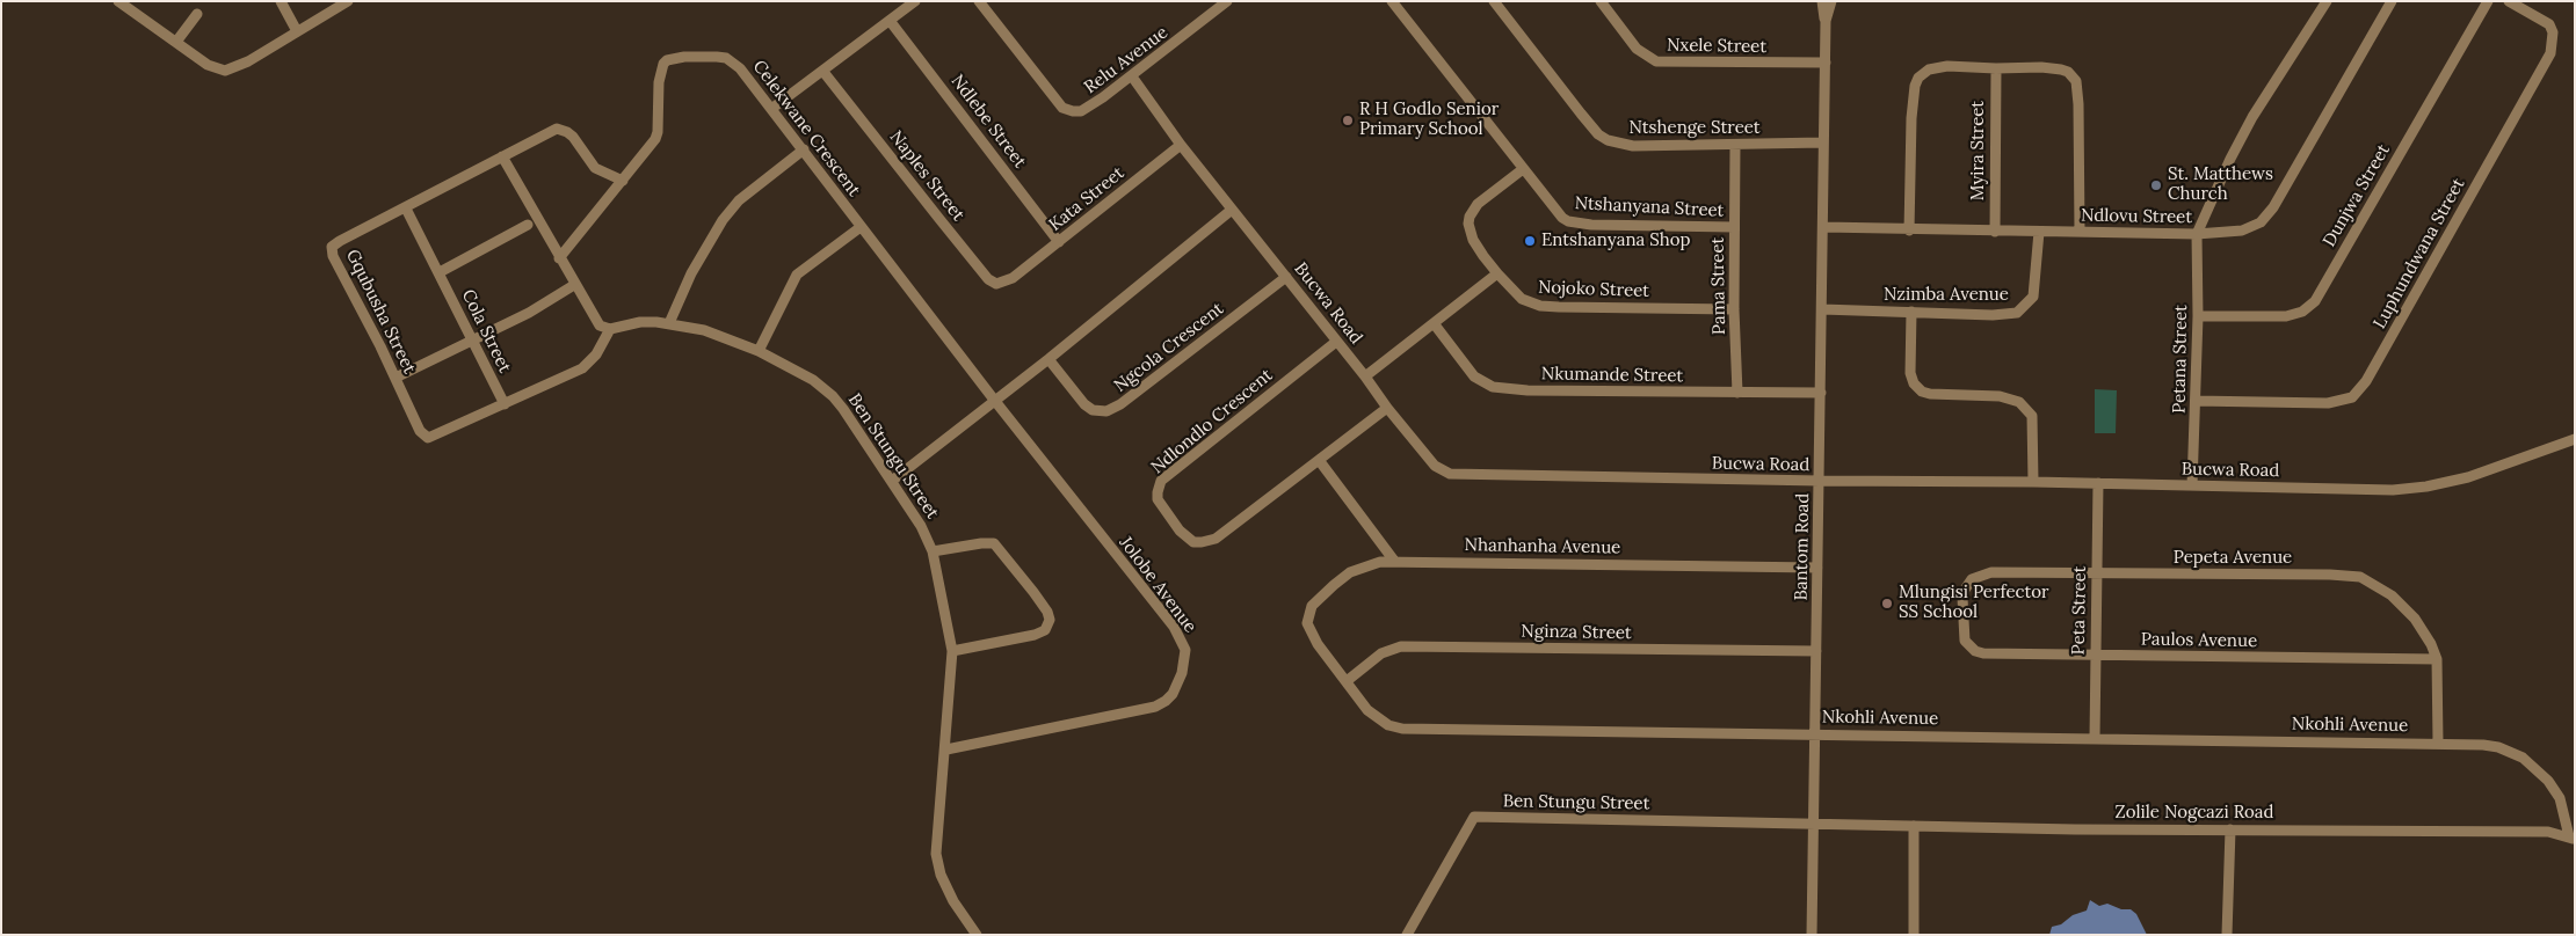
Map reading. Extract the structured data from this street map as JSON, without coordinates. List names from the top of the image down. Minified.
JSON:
{"streets":{"street":["Nxele Street","Relu Avenue","Ndlebe Street","Celekwane Crescent","Ntshenge Street","Myira Street","Naples Street","Dunjwa Street","Kata Street","Ntshanyana Street","Ndlovu Street","Luphundwana Street","Pama Street","Nojoko Street","Nzimba Avenue","Bucwa Road","Gqubusha Street","Cola Street","Ngcola Crescent","Petana Street","Nkumande Street","Ndlondlo Crescent","Ben Stungu Street","Nhanhanha Avenue","Bantom Road","Pepeta Avenue","Jolobe Avenue","Peta Street","Nginza Street","Paulos Avenue","Nkohli Avenue","Zolile Nogcazi Road"]},"crossings":[["Nxele Street","Bantom Road"],["Relu Avenue","Bucwa Road"],["Ndlebe Street","Kata Street"],["Celekwane Crescent","Gqubusha Street"],["Celekwane Crescent","Jolobe Avenue"],["Ntshenge Street","Pama Street"],["Ntshenge Street","Bantom Road"],["Myira Street","Ndlovu Street"],["Naples Street","Kata Street"],["Dunjwa Street","Petana Street"],["Kata Street","Bucwa Road"],["Ntshanyana Street","Pama Street"],["Ntshanyana Street","Nojoko Street"],["Ndlovu Street","Nzimba Avenue"],["Ndlovu Street","Petana Street"],["Ndlovu Street","Bantom Road"],["Luphundwana Street","Petana Street"],["Pama Street","Nojoko Street"],["Pama Street","Nkumande Street"],["Nzimba Avenue","Bantom Road"],["Bucwa Road","Ngcola Crescent"],["Bucwa Road","Petana Street"],["Bucwa Road","Ndlondlo Crescent"],["Bucwa Road","Bantom Road"],["Bucwa Road","Peta Street"],["Gqubusha Street","Cola Street"],["Gqubusha Street","Ben Stungu Street"],["Nkumande Street","Bantom Road"],["Ben Stungu Street","Bantom Road"],["Ben Stungu Street","Jolobe Avenue"],["Ben Stungu Street","Zolile Nogcazi Road"],["Nhanhanha Avenue","Bantom Road"],["Nhanhanha Avenue","Nkohli Avenue"],["Bantom Road","Nginza Street"],["Bantom Road","Nkohli Avenue"],["Bantom Road","Zolile Nogcazi Road"],["Pepeta Avenue","Peta Street"],["Pepeta Avenue","Paulos Avenue"],["Pepeta Avenue","Nkohli Avenue"],["Peta Street","Paulos Avenue"],["Peta Street","Nkohli Avenue"],["Nginza Street","Nkohli Avenue"],["Nkohli Avenue","Zolile Nogcazi Road"]],"places":["R H Godlo Senior Primary School","St. Matthews Church","Entshanyana Shop","Mlungisi Perfector SS School"]}
